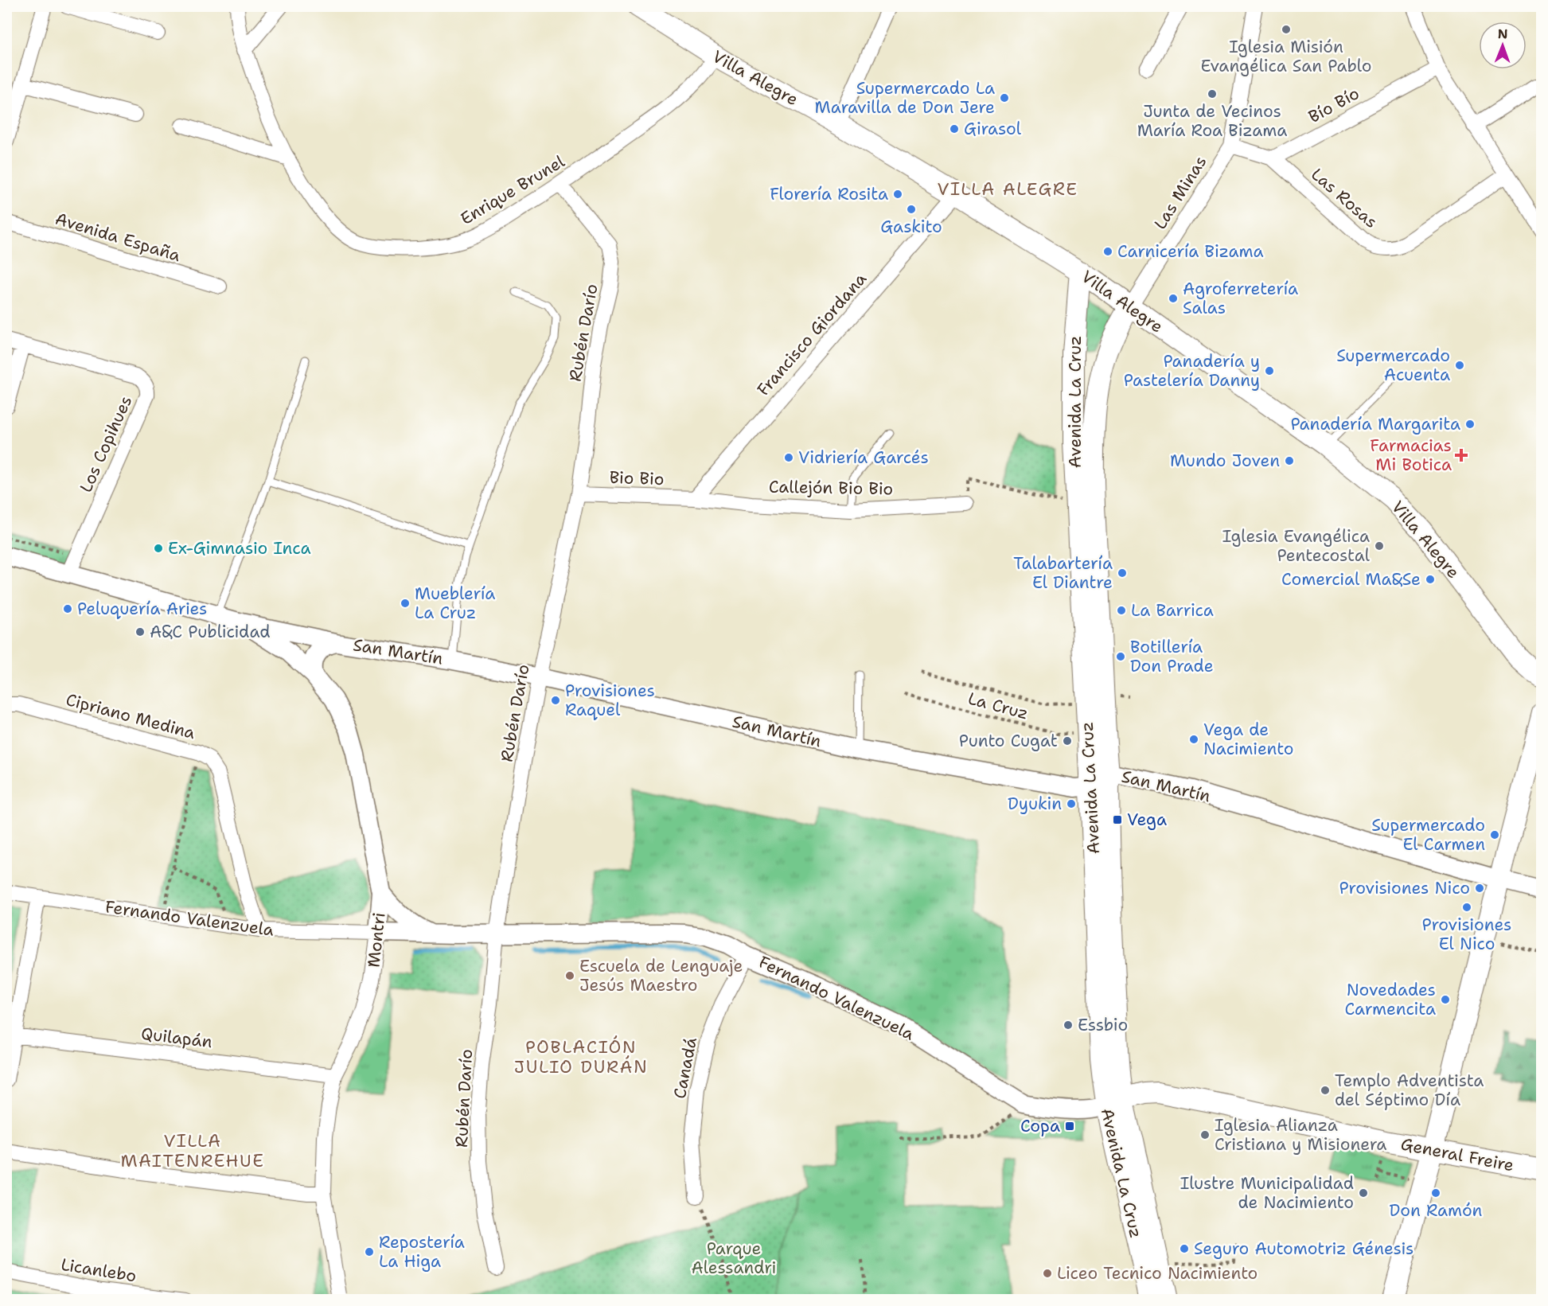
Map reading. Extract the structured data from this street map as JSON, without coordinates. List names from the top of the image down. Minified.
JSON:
{"streets":{"main road":["Villa Alegre","Avenida La Cruz","General Freire"],"street":["Bío Bío","Enrique Brunel","Las Minas","Las Rosas","Avenida España","Rubén Darío","Francisco Giordana","Los Copihues","Bio Bio","Callejón Bio Bio","San Martín","Cipriano Medina","Fernando Valenzuela","Montri","Quilapán","Canadá","Licanlebo"],"path":["La Cruz"]},"crossings":[["Villa Alegre","Enrique Brunel"],["Villa Alegre","Las Minas"],["Villa Alegre","Francisco Giordana"],["Villa Alegre","Avenida La Cruz"],["Bío Bío","Las Rosas"],["Enrique Brunel","Rubén Darío"],["Las Minas","Las Rosas"],["Las Minas","Avenida La Cruz"],["Rubén Darío","Bio Bio"],["Rubén Darío","San Martín"],["Rubén Darío","Fernando Valenzuela"],["Francisco Giordana","Bio Bio"],["Francisco Giordana","Callejón Bio Bio"],["Avenida La Cruz","San Martín"],["Avenida La Cruz","La Cruz"],["Avenida La Cruz","Fernando Valenzuela"],["Avenida La Cruz","General Freire"],["Los Copihues","San Martín"],["Bio Bio","Callejón Bio Bio"],["San Martín","Montri"],["Cipriano Medina","Fernando Valenzuela"],["Fernando Valenzuela","Montri"],["Fernando Valenzuela","Canadá"],["Fernando Valenzuela","General Freire"],["Montri","Quilapán"]],"districts":["VILLA ALEGRE","POBLACIÓN JULIO DURÁN","VILLA MAITENREHUE"],"parks":["Parque Alessandri"],"places":{"other":["Iglesia Misión Evangélica San Pablo","Junta de Vecinos María Roa Bizama","Supermercado La Maravilla de Don Jere","Girasol","Florería Rosita","Gaskito","Carnicería Bizama","Agroferretería Salas","Supermercado Acuenta","Panadería y Pastelería Danny","Panadería Margarita","Vidriería Garcés","Mundo Joven","Iglesia Evangélica Pentecostal","Ex-Gimnasio Inca","Talabartería El Diantre","Comercial Ma&Se","Mueblería La Cruz","Peluquería Aries","La Barrica","A&C Publicidad","Botillería Don Prade","Provisiones Raquel","Vega de Nacimiento","Punto Cugat","Dyukin","Supermercado El Carmen","Provisiones Nico","Provisiones El Nico","Escuela de Lenguaje Jesús Maestro","Novedades Carmencita","Essbio","Templo Adventista del Séptimo Día","Iglesia Alianza Cristiana y Misionera","Ilustre Municipalidad de Nacimiento","Don Ramón","Seguro Automotriz Génesis","Repostería La Higa","Liceo Tecnico Nacimiento"],"health":["Farmacias Mi Botica"],"transit":["Vega","Copa"]},"north":"top"}
